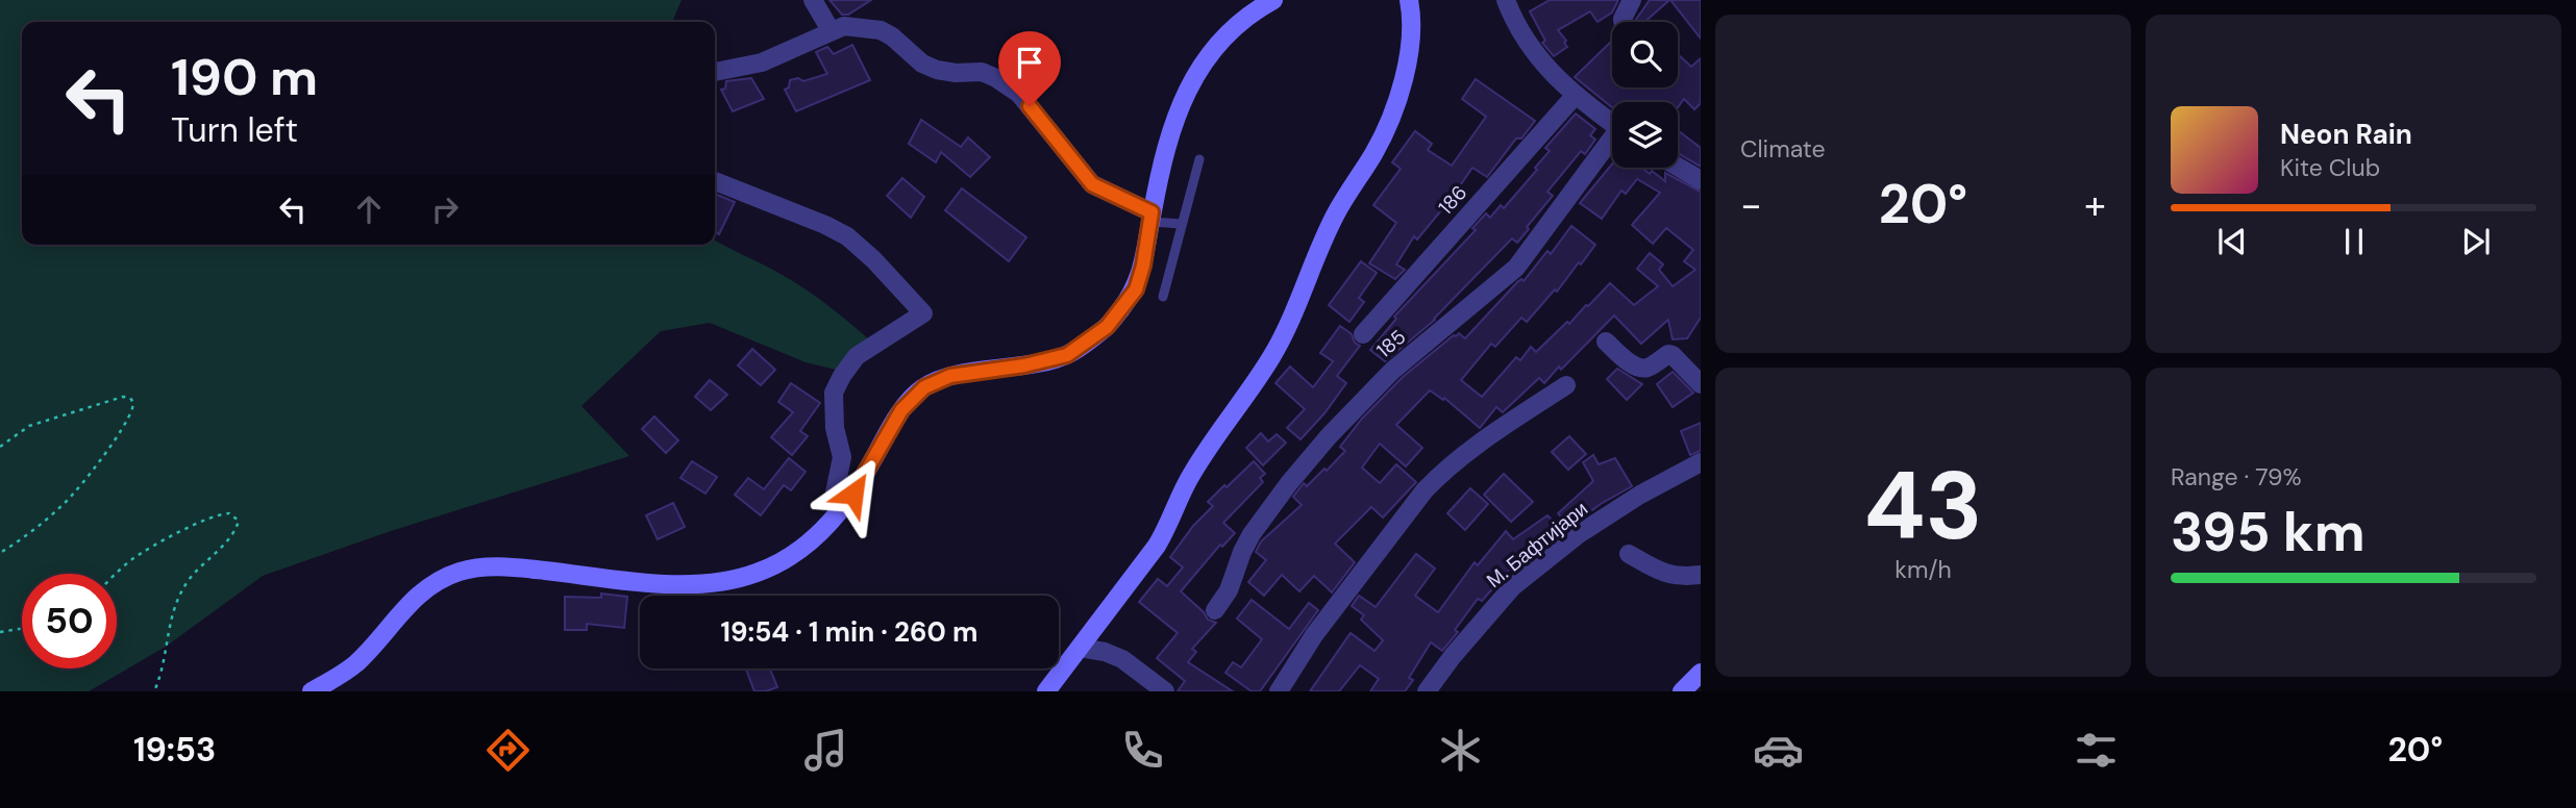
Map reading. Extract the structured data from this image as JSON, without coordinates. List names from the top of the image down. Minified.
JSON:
{"streets":{"street":["186","185","М. Бафтијари"]},"page":{"tile":["Climate",["43","km/h"],["Range · 79%","395 km"]],"turn":["190 m","Turn left"],"song":["Neon Rain","Kite Club"],"heat":["−","20°","+"],"limit":"50","trip":"19:54 · 1 min · 260 m","tabs":["19:53","20°"]}}
